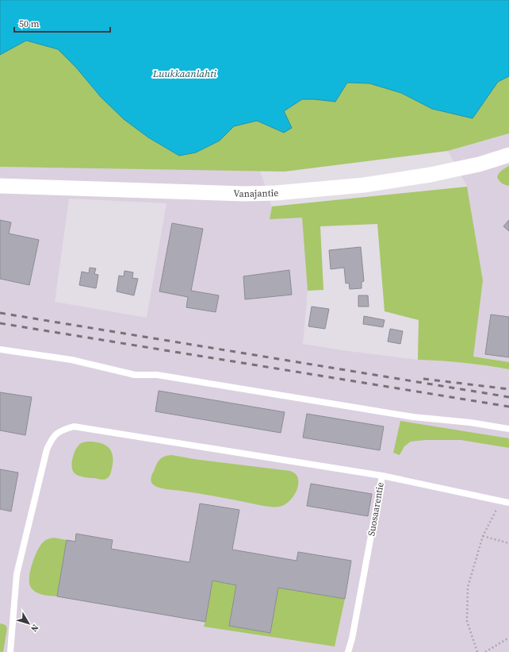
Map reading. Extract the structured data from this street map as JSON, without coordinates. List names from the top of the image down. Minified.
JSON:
{"streets":{"street":["Vanajantie"],"lane":["Suosaarentie"]},"water":["Luukkaanlahti"],"scale_bar":"50 m","north":"bottom right"}
